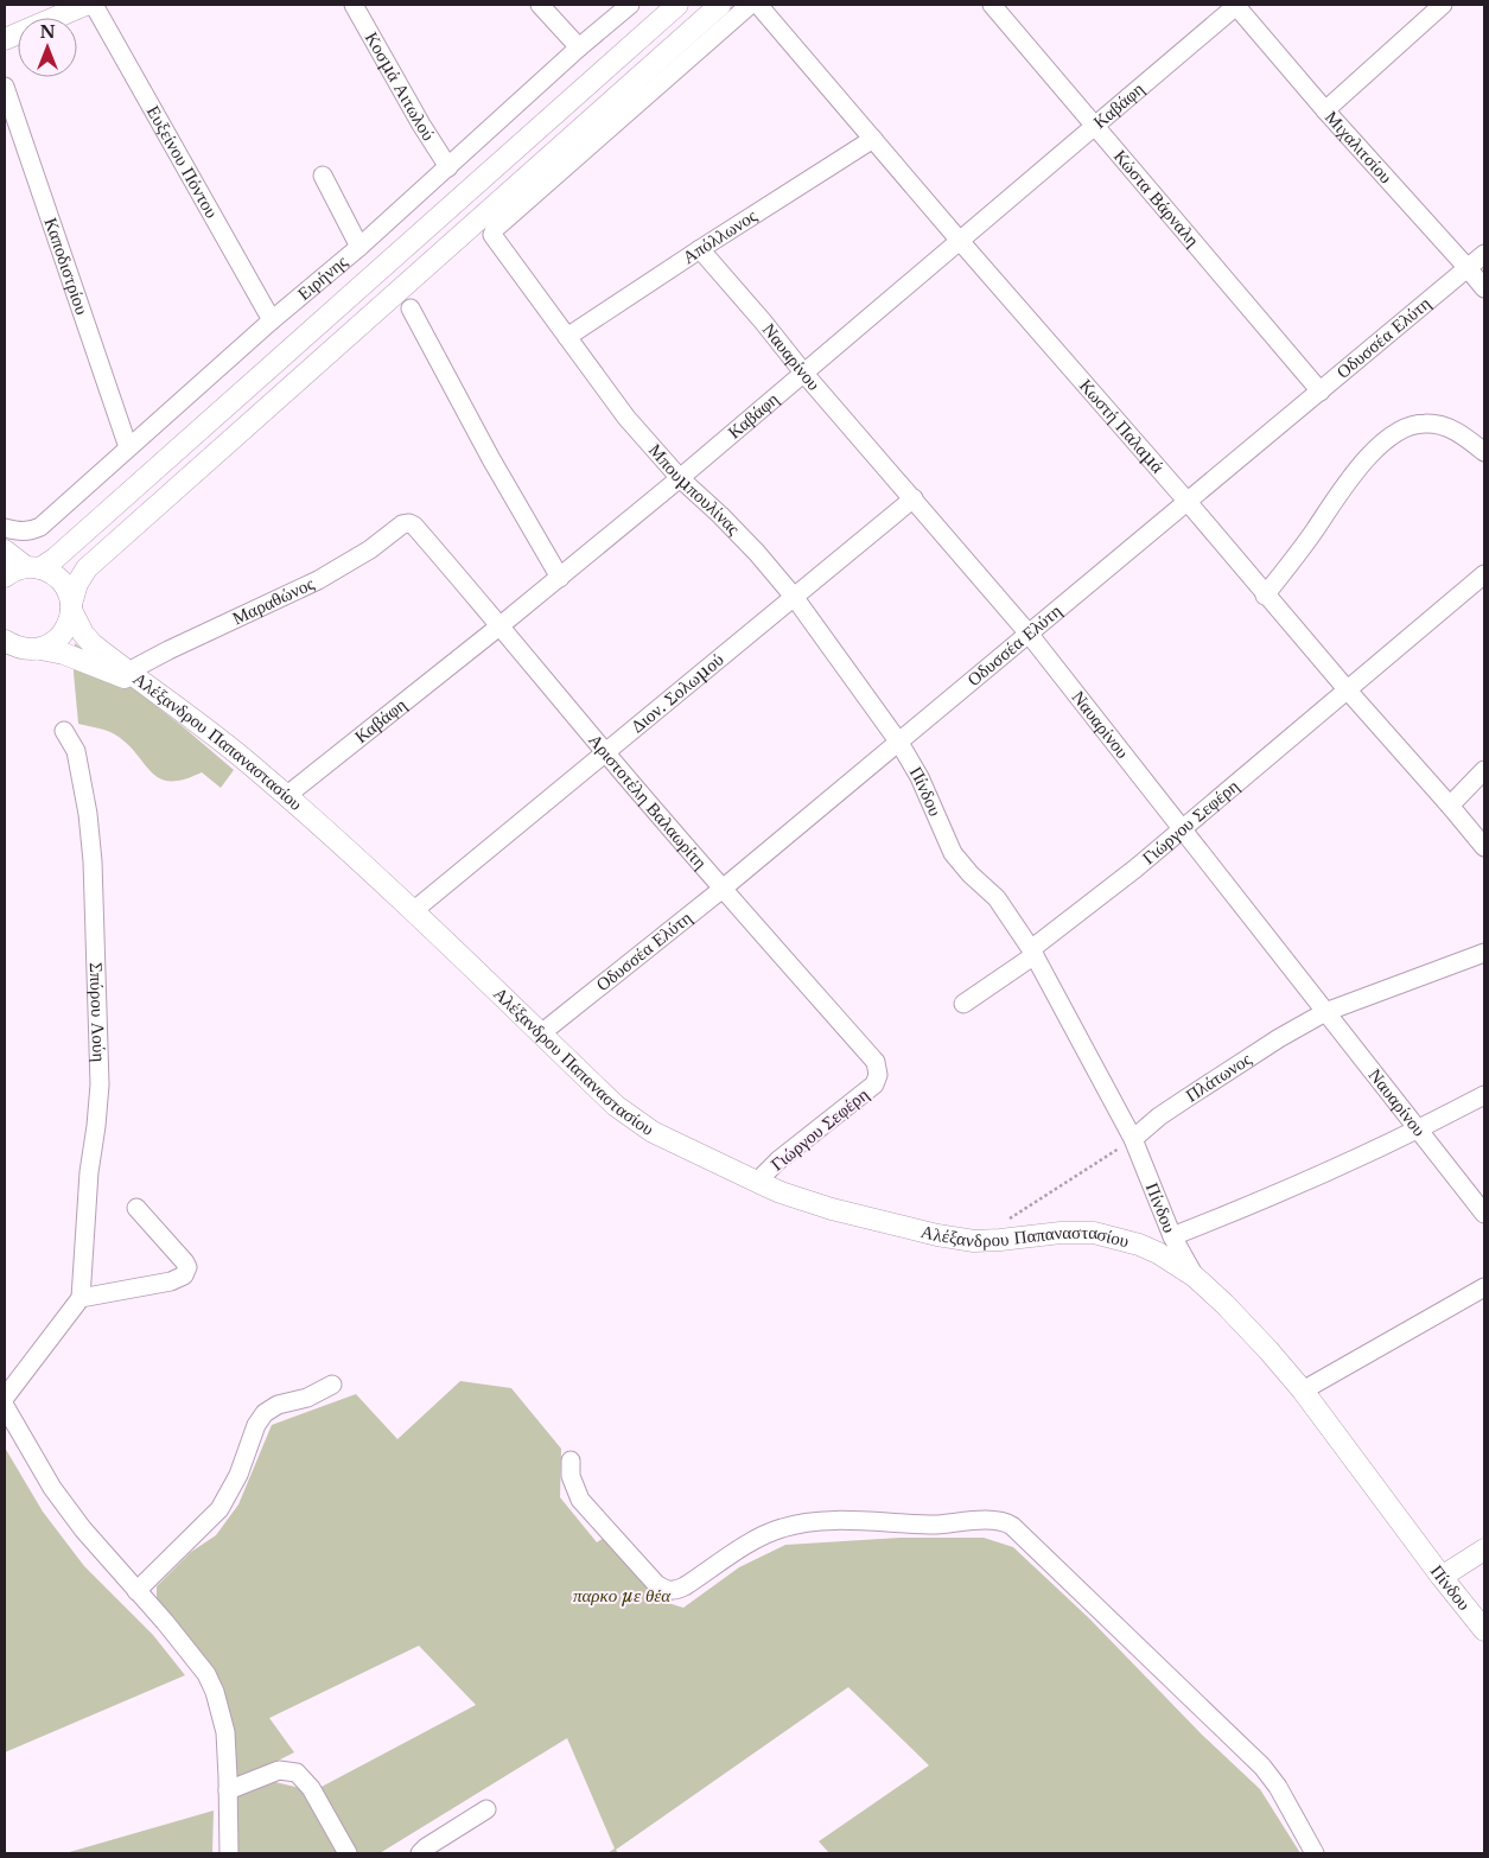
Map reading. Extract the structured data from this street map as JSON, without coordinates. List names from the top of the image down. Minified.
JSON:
{"streets":{"street":["Κοσμά Αιτωλού","Καβάφη","Μιχαλιτσίου","Ευξείνου Πόντου","Κώστα Βάρναλη","Απόλλωνος","Καποδιστρίου","Ειρήνης","Οδυσσέα Ελύτη","Ναυαρίνου","Κωστή Παλαμά","Μπουμπουλίνας","Μαραθώνος","Διον. Σολωμού","Αλέξανδρου Παπαναστασίου","Πίνδου","Αριστοτέλη Βαλαωρίτη","Γιώργου Σεφέρη","Σπύρου Λούη","Πλάτωνος"]},"crossings":[["Κοσμά Αιτωλού","Ειρήνης"],["Καβάφη","Μιχαλιτσίου"],["Καβάφη","Κώστα Βάρναλη"],["Καβάφη","Ναυαρίνου"],["Καβάφη","Κωστή Παλαμά"],["Καβάφη","Μπουμπουλίνας"],["Καβάφη","Αλέξανδρου Παπαναστασίου"],["Καβάφη","Αριστοτέλη Βαλαωρίτη"],["Μιχαλιτσίου","Οδυσσέα Ελύτη"],["Ευξείνου Πόντου","Ειρήνης"],["Κώστα Βάρναλη","Οδυσσέα Ελύτη"],["Απόλλωνος","Ναυαρίνου"],["Απόλλωνος","Κωστή Παλαμά"],["Απόλλωνος","Μπουμπουλίνας"],["Καποδιστρίου","Ειρήνης"],["Οδυσσέα Ελύτη","Ναυαρίνου"],["Οδυσσέα Ελύτη","Κωστή Παλαμά"],["Οδυσσέα Ελύτη","Μπουμπουλίνας"],["Οδυσσέα Ελύτη","Αλέξανδρου Παπαναστασίου"],["Οδυσσέα Ελύτη","Πίνδου"],["Οδυσσέα Ελύτη","Αριστοτέλη Βαλαωρίτη"],["Ναυαρίνου","Διον. Σολωμού"],["Ναυαρίνου","Γιώργου Σεφέρη"],["Ναυαρίνου","Πλάτωνος"],["Κωστή Παλαμά","Γιώργου Σεφέρη"],["Μπουμπουλίνας","Διον. Σολωμού"],["Μπουμπουλίνας","Πίνδου"],["Μαραθώνος","Αλέξανδρου Παπαναστασίου"],["Μαραθώνος","Αριστοτέλη Βαλαωρίτη"],["Διον. Σολωμού","Αλέξανδρου Παπαναστασίου"],["Διον. Σολωμού","Αριστοτέλη Βαλαωρίτη"],["Αλέξανδρου Παπαναστασίου","Πίνδου"],["Αλέξανδρου Παπαναστασίου","Γιώργου Σεφέρη"],["Πίνδου","Γιώργου Σεφέρη"],["Πίνδου","Πλάτωνος"],["Αριστοτέλη Βαλαωρίτη","Γιώργου Σεφέρη"]],"parks":["παρκο με θέα"],"north":"top"}
